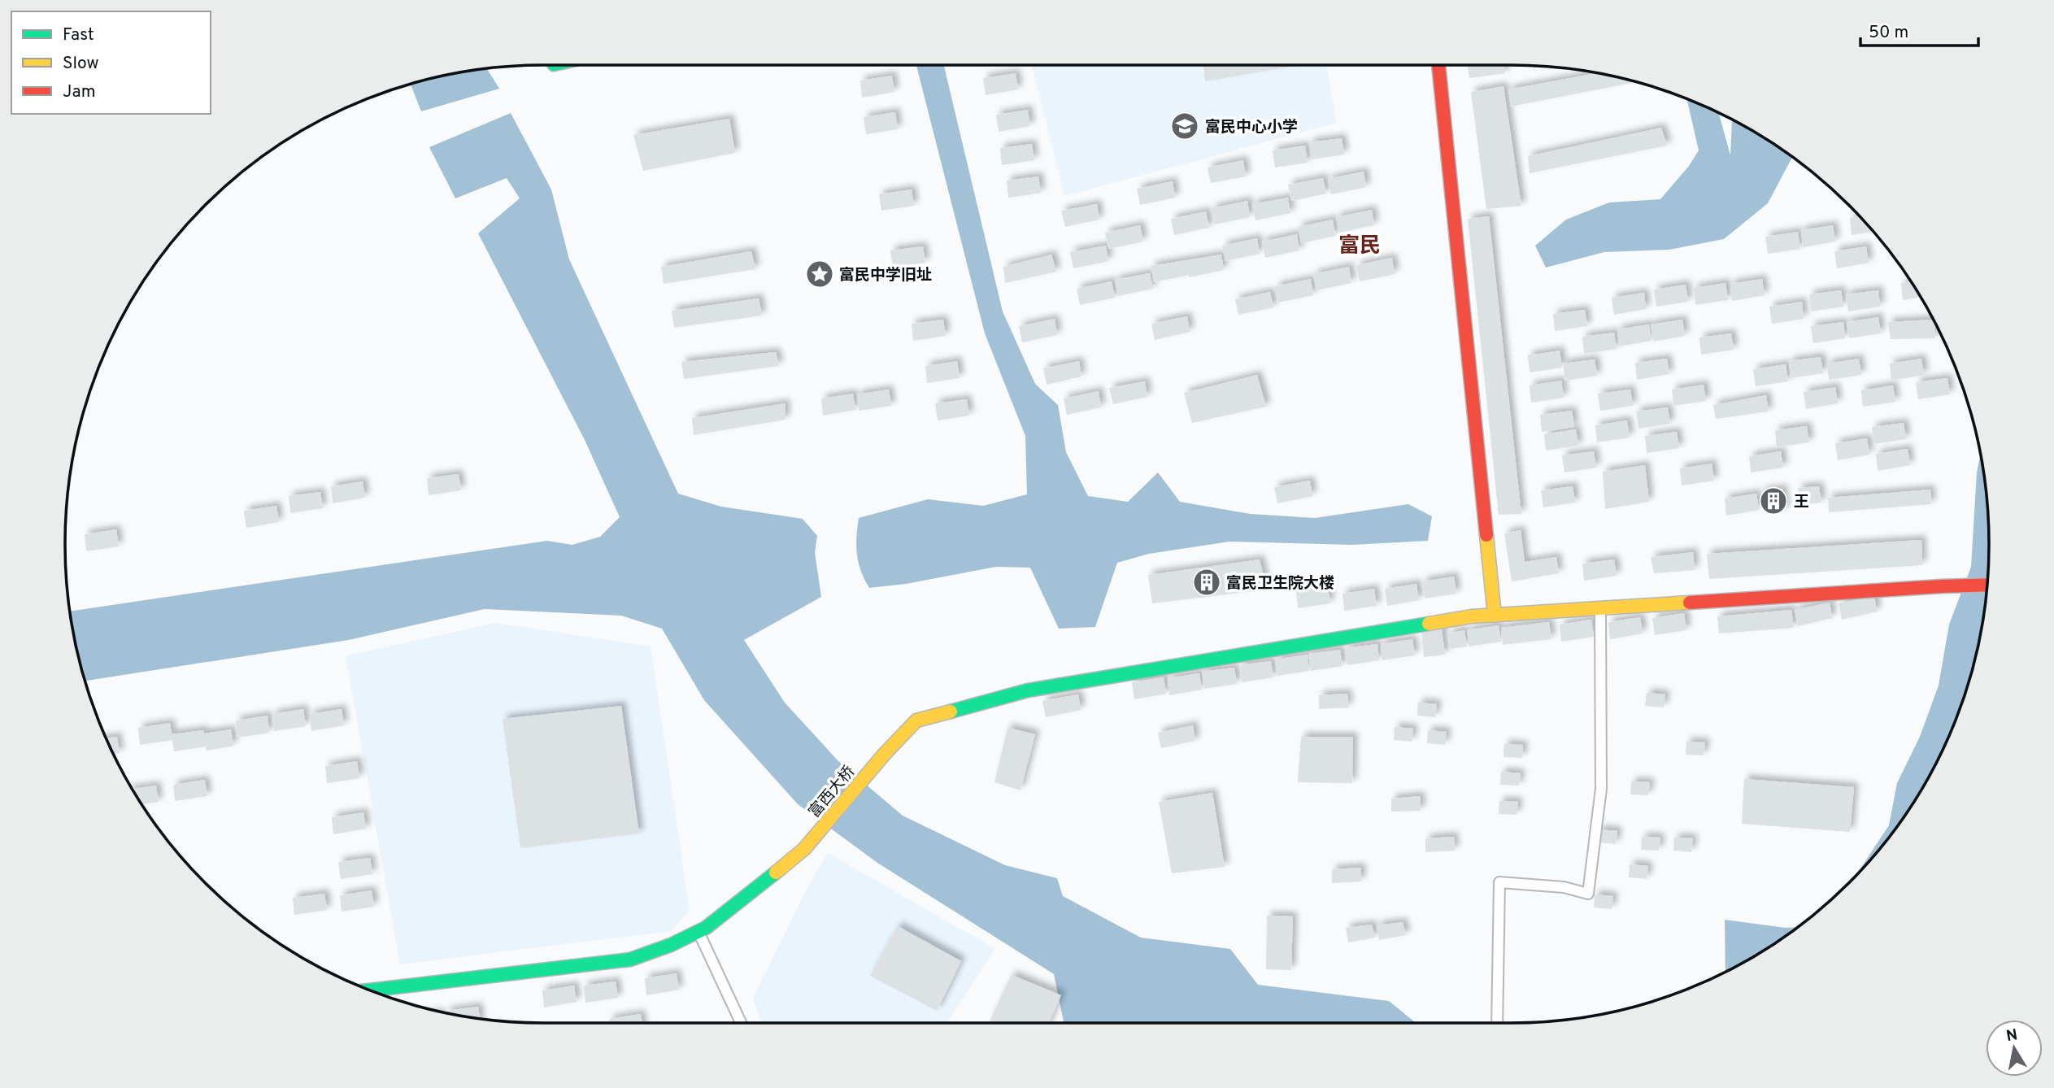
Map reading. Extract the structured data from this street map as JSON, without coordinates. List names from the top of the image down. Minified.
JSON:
{"streets":{"main road":["富西大桥"]},"districts":["富民"],"places":{"school or university":["富民中心小学"],"place":["富民中学旧址"],"building":["王","富民卫生院大楼"]},"legend":["Fast","Slow","Jam"],"scale_bar":"50 m","north":"top"}
